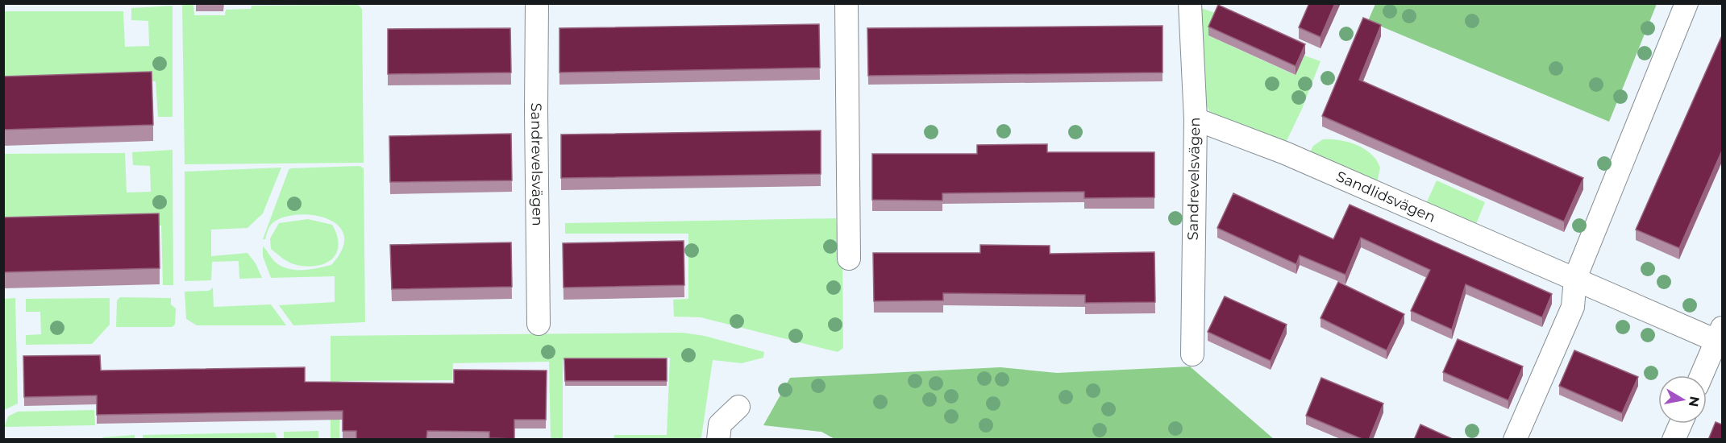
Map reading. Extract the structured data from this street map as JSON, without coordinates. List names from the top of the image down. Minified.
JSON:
{"streets":{"street":["Sandrevelsvägen","Sandlidsvägen"]},"crossings":[["Sandrevelsvägen","Sandlidsvägen"]],"north":"right"}
